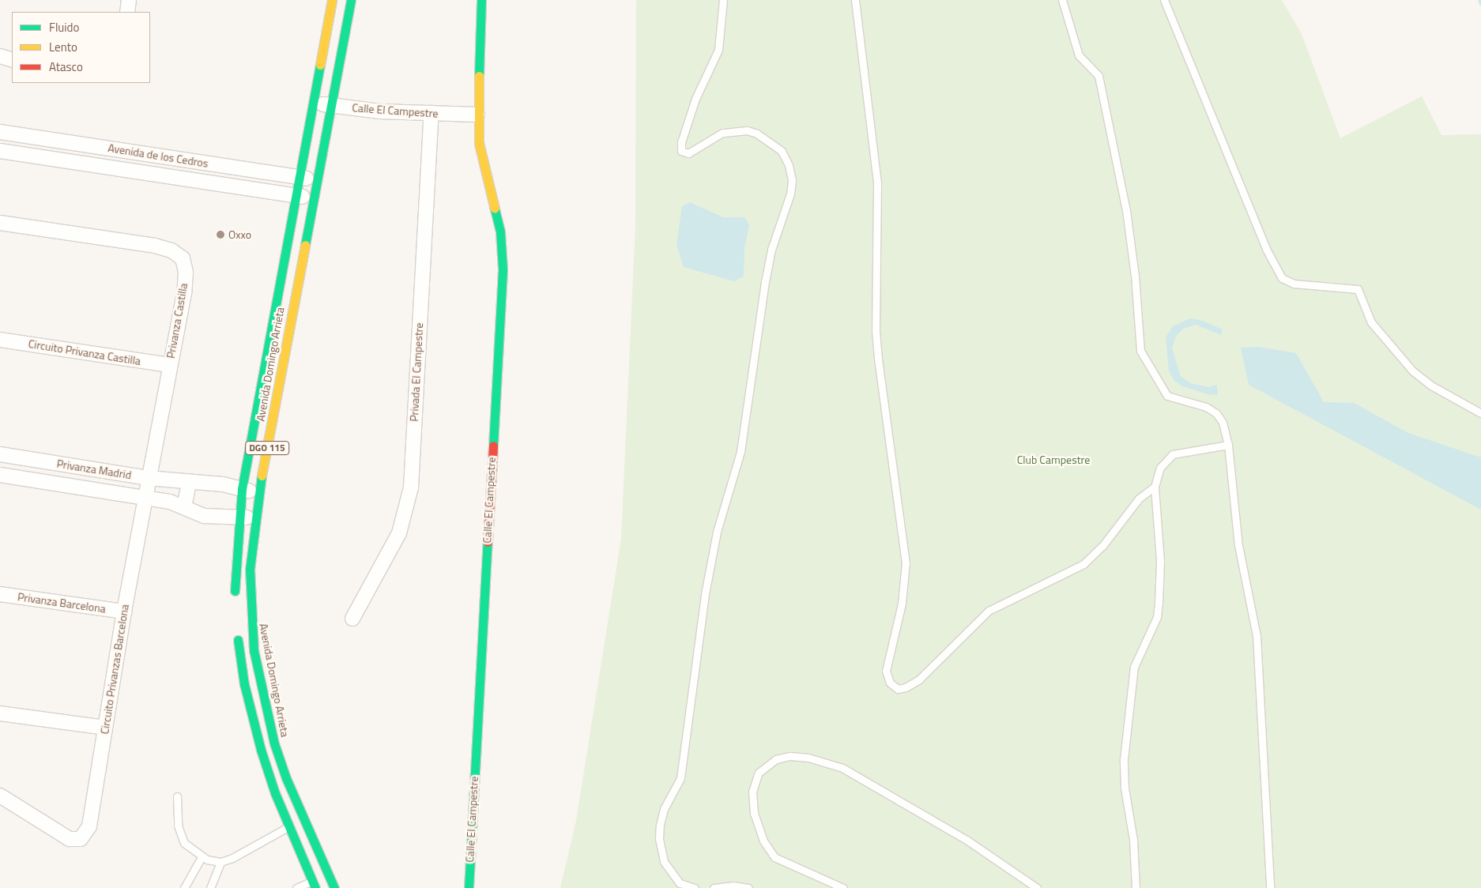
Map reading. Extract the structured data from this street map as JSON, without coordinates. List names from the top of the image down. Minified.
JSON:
{"streets":{"main road":["Calle El Campestre","Avenida Domingo Arrieta","DGO 115"],"street":["Avenida de los Cedros","Privanza Castilla","Circuito Privanza Castilla","Privada El Campestre","Privanza Madrid","Privanza Barcelona","Circuito Privanzas Barcelona"]},"crossings":[["Calle El Campestre","Avenida Domingo Arrieta"],["Calle El Campestre","Privada El Campestre"],["Avenida de los Cedros","Avenida Domingo Arrieta"],["Privanza Castilla","Circuito Privanza Castilla"],["Privanza Castilla","Privanza Madrid"],["Privanza Castilla","Circuito Privanzas Barcelona"],["Avenida Domingo Arrieta","Privanza Madrid"],["Privanza Madrid","Circuito Privanzas Barcelona"],["Privanza Barcelona","Circuito Privanzas Barcelona"]],"parks":["Club Campestre"],"places":["Oxxo"],"legend":["Fluido","Lento","Atasco"]}
